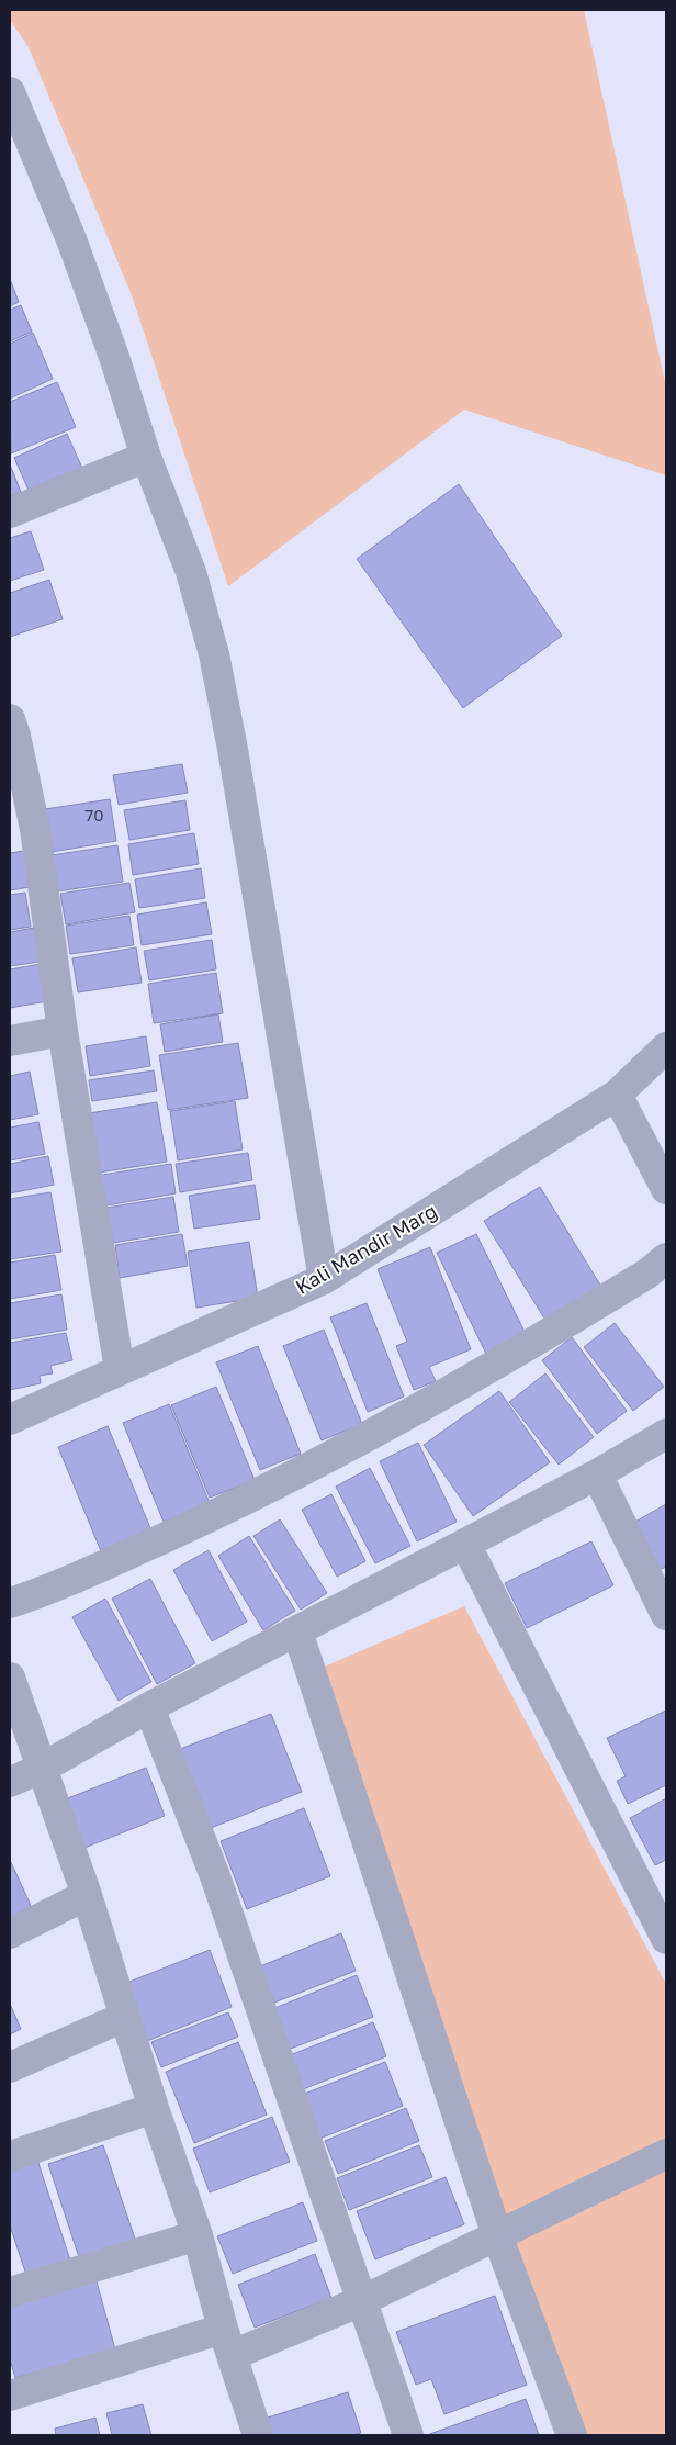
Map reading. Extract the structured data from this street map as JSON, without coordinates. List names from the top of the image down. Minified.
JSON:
{"streets":{"street":["Kali Mandir Marg"]},"house_numbers":["70"]}
